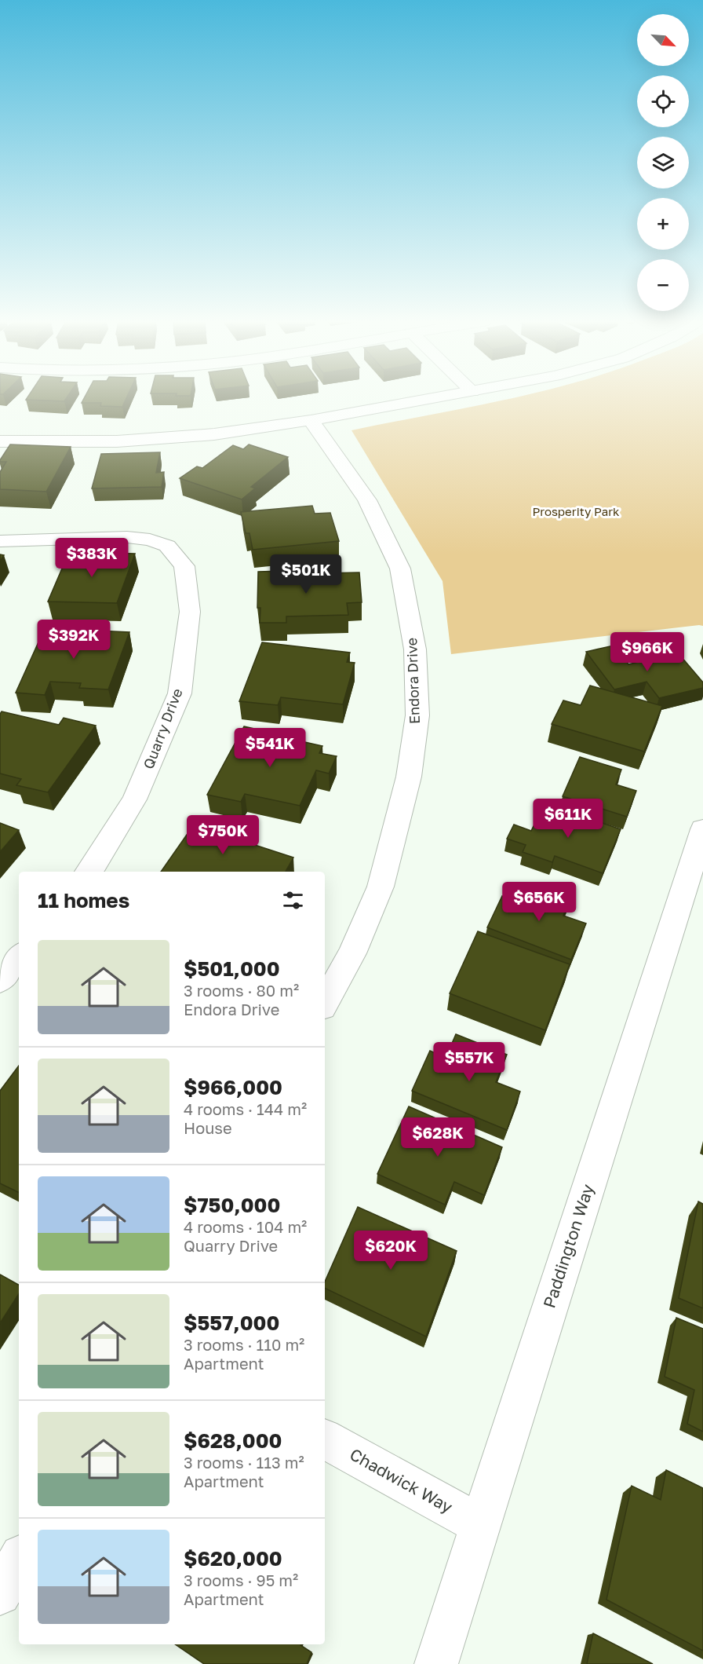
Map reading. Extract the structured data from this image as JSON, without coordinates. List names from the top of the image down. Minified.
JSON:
{"streets":{"street":["Endora Drive","Quarry Drive","Paddington Way","Chadwick Way"]},"crossings":[["Paddington Way","Chadwick Way"]],"parks":["Prosperity Park"],"north":"bottom right","page":{"map_buttons":["+","−"],"price":["$383K","$501K","$392K","$966K","$541K","$611K","$750K","$656K","$557K","$628K","$620K"],"heading":"11 homes","list":[{"name":"$501,000","note":"3 rooms · 80 m² · Endora Drive"},{"name":"$966,000","note":"4 rooms · 144 m² · House"},{"name":"$750,000","note":"4 rooms · 104 m² · Quarry Drive"},{"name":"$557,000","note":"3 rooms · 110 m² · Apartment"},{"name":"$628,000","note":"3 rooms · 113 m² · Apartment"},{"name":"$620,000","note":"3 rooms · 95 m² · Apartment"}]}}
